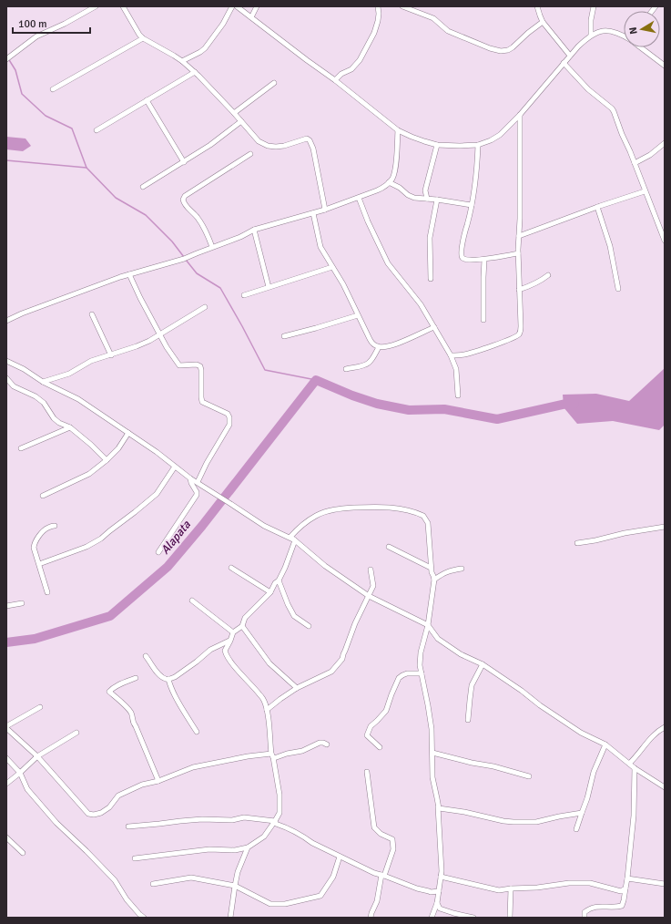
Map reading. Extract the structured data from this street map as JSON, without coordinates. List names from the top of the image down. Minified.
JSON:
{"water":["Alapata"],"scale_bar":"100 m","north":"left"}
